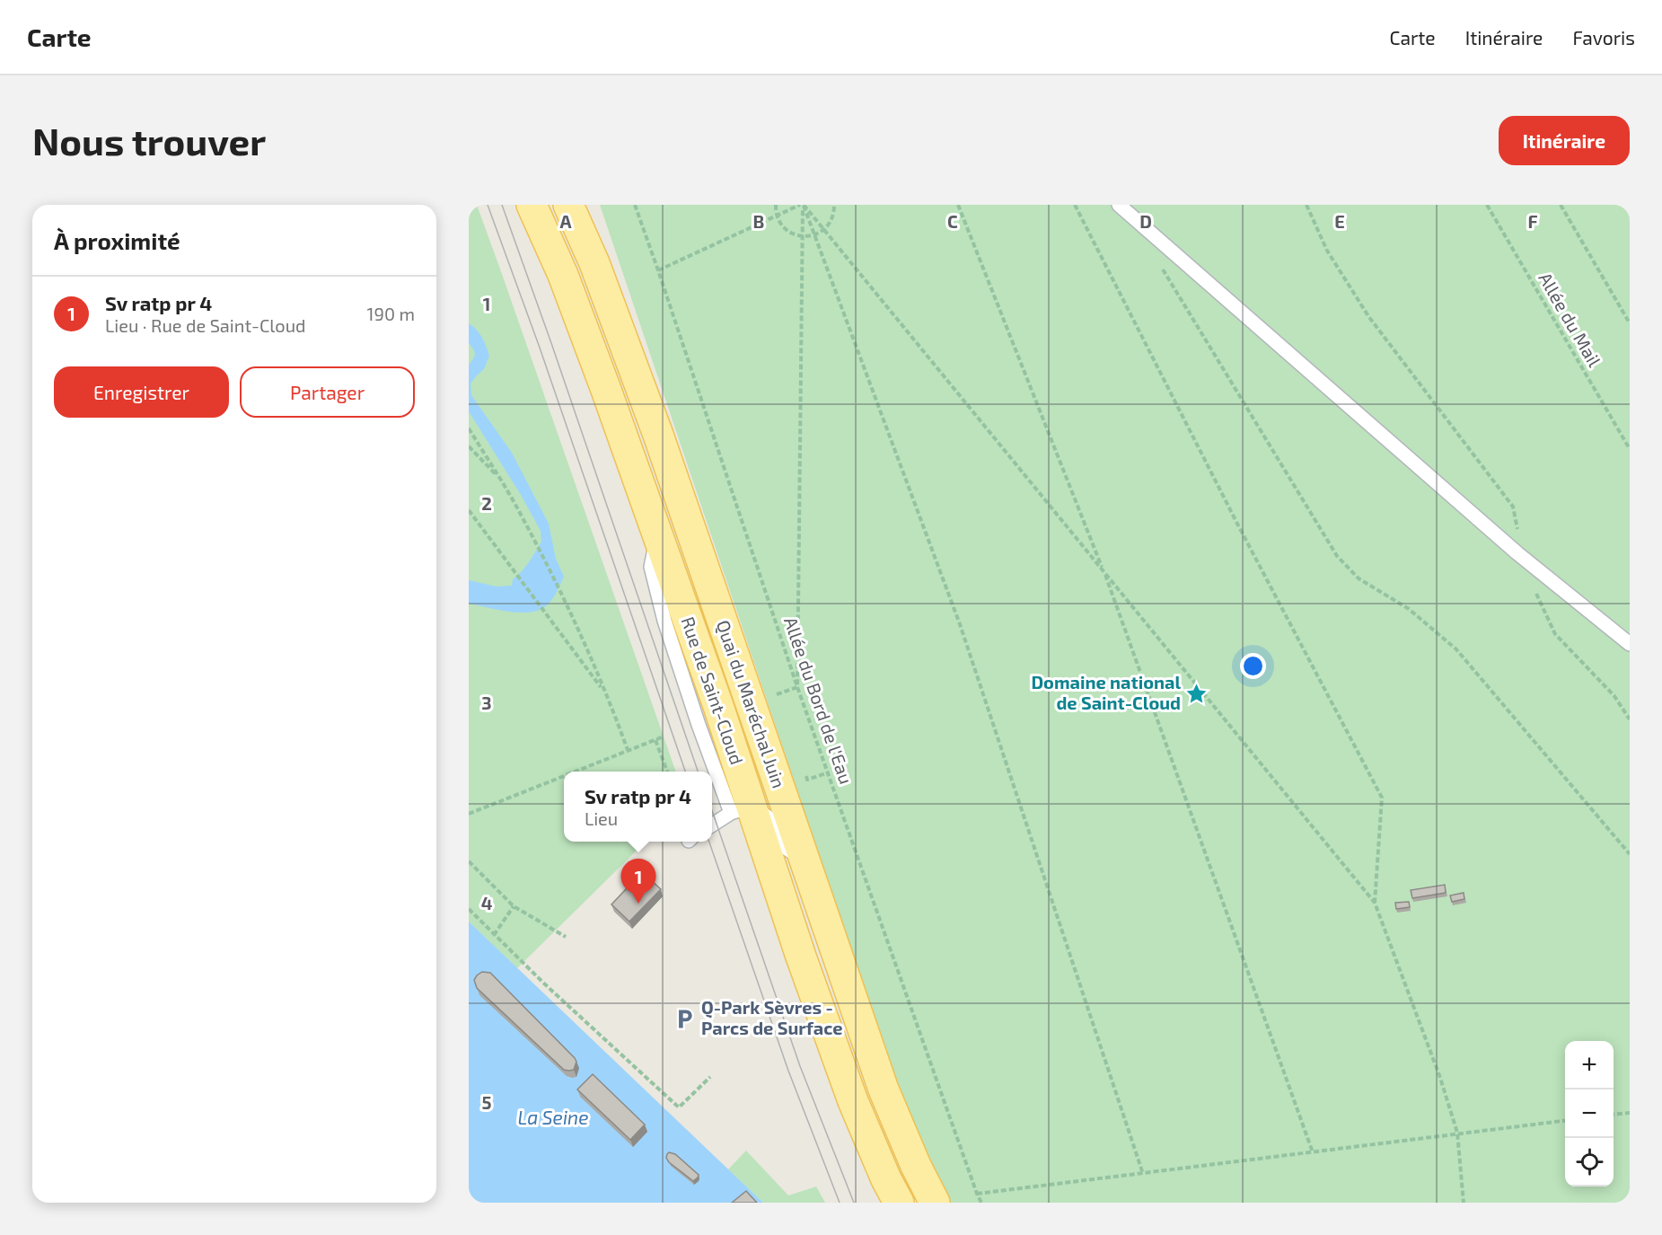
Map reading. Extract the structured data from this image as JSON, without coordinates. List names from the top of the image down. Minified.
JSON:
{"streets":{"main road":["Rue de Saint-Cloud","Quai du Maréchal Juin"],"path":["Allée du Mail","Allée du Bord de l'Eau"]},"water":["La Seine"],"places":{"place":["Domaine national de Saint-Cloud"],"parking":["Q-Park Sèvres - Parcs de Surface"]},"page":{"header":"Carte","nav":["Carte","Itinéraire","Favoris"],"buttons":["Itinéraire",["Enregistrer","Partager"]],"title":"Nous trouver","heading":"À proximité","list":[{"mark":"1","name":"Sv ratp pr 4","note":"Lieu · Rue de Saint-Cloud","value":"190 m"}],"popup":["Sv ratp pr 4","Lieu"],"pins":"1","map_buttons":["+","−"]},"grid":{"columns":["A","B","C","D","E","F"],"rows":["1","2","3","4","5"]}}
